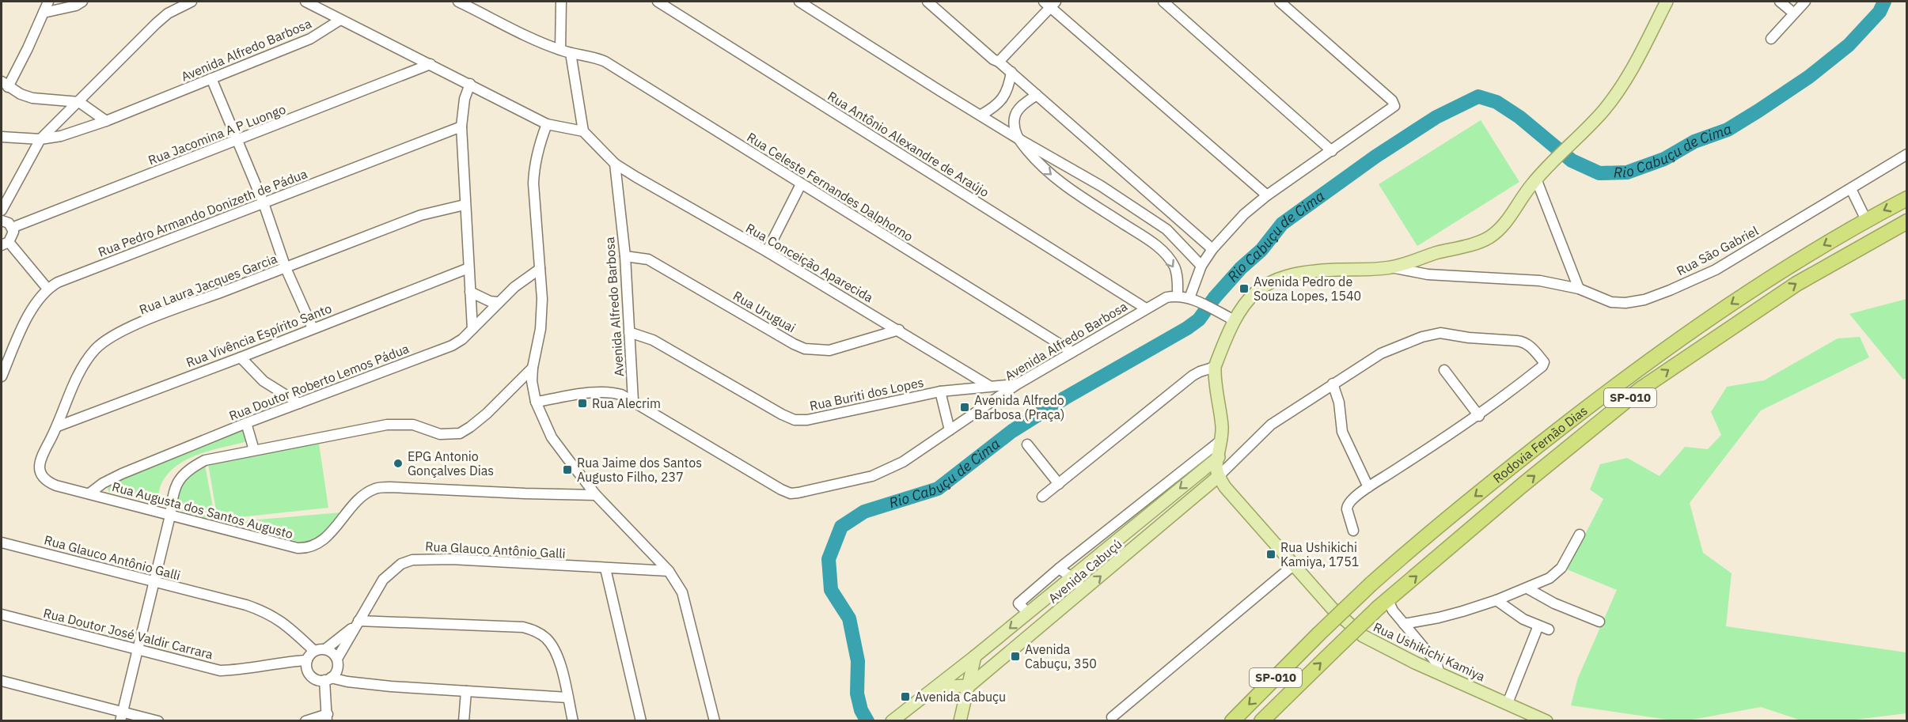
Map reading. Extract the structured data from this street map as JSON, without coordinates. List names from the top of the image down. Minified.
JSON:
{"streets":{"highway":["SP-010","Rodovia Fernão Dias"],"main road":["Avenida Cabuçú","Rua Ushikichi Kamiya"],"street":["Avenida Alfredo Barbosa","Rua Jacomina A P Luongo","Rua Antônio Alexandre de Araújo","Rua Celeste Fernandes Dalphorno","Rua Pedro Armando Donizeth de Pádua","Rua São Gabriel","Rua Conceição Aparecida","Rua Laura Jacques Garcia","Rua Uruguai","Rua Vivência Espírito Santo","Rua Doutor Roberto Lemos Pádua","Rua Buriti dos Lopes","Rua Augusta dos Santos Augusto","Rua Glauco Antônio Galli","Rua Doutor José Valdir Carrara"]},"crossings":[["Avenida Alfredo Barbosa","Rua Antônio Alexandre de Araújo"],["Avenida Alfredo Barbosa","Rua Celeste Fernandes Dalphorno"],["Avenida Alfredo Barbosa","Rua Conceição Aparecida"],["Avenida Alfredo Barbosa","Rua Uruguai"],["Avenida Alfredo Barbosa","Rua Buriti dos Lopes"],["Rua Conceição Aparecida","Rua Uruguai"],["Rua Conceição Aparecida","Rua Buriti dos Lopes"],["Rua Laura Jacques Garcia","Rua Vivência Espírito Santo"],["Rua Laura Jacques Garcia","Rua Augusta dos Santos Augusto"],["Rua Doutor Roberto Lemos Pádua","Rua Augusta dos Santos Augusto"],["Rua Glauco Antônio Galli","Rua Doutor José Valdir Carrara"],["Avenida Cabuçú","Rua Ushikichi Kamiya"]],"water":["Rio Cabuçu de Cima"],"places":{"transit":["Avenida Pedro de Souza Lopes, 1540","Rua Alecrim","Avenida Alfredo Barbosa (Praça)","Rua Jaime dos Santos Augusto Filho, 237","Rua Ushikichi Kamiya, 1751","Avenida Cabuçu, 350","Avenida Cabuçu"],"other":["EPG Antonio Gonçalves Dias"]}}
